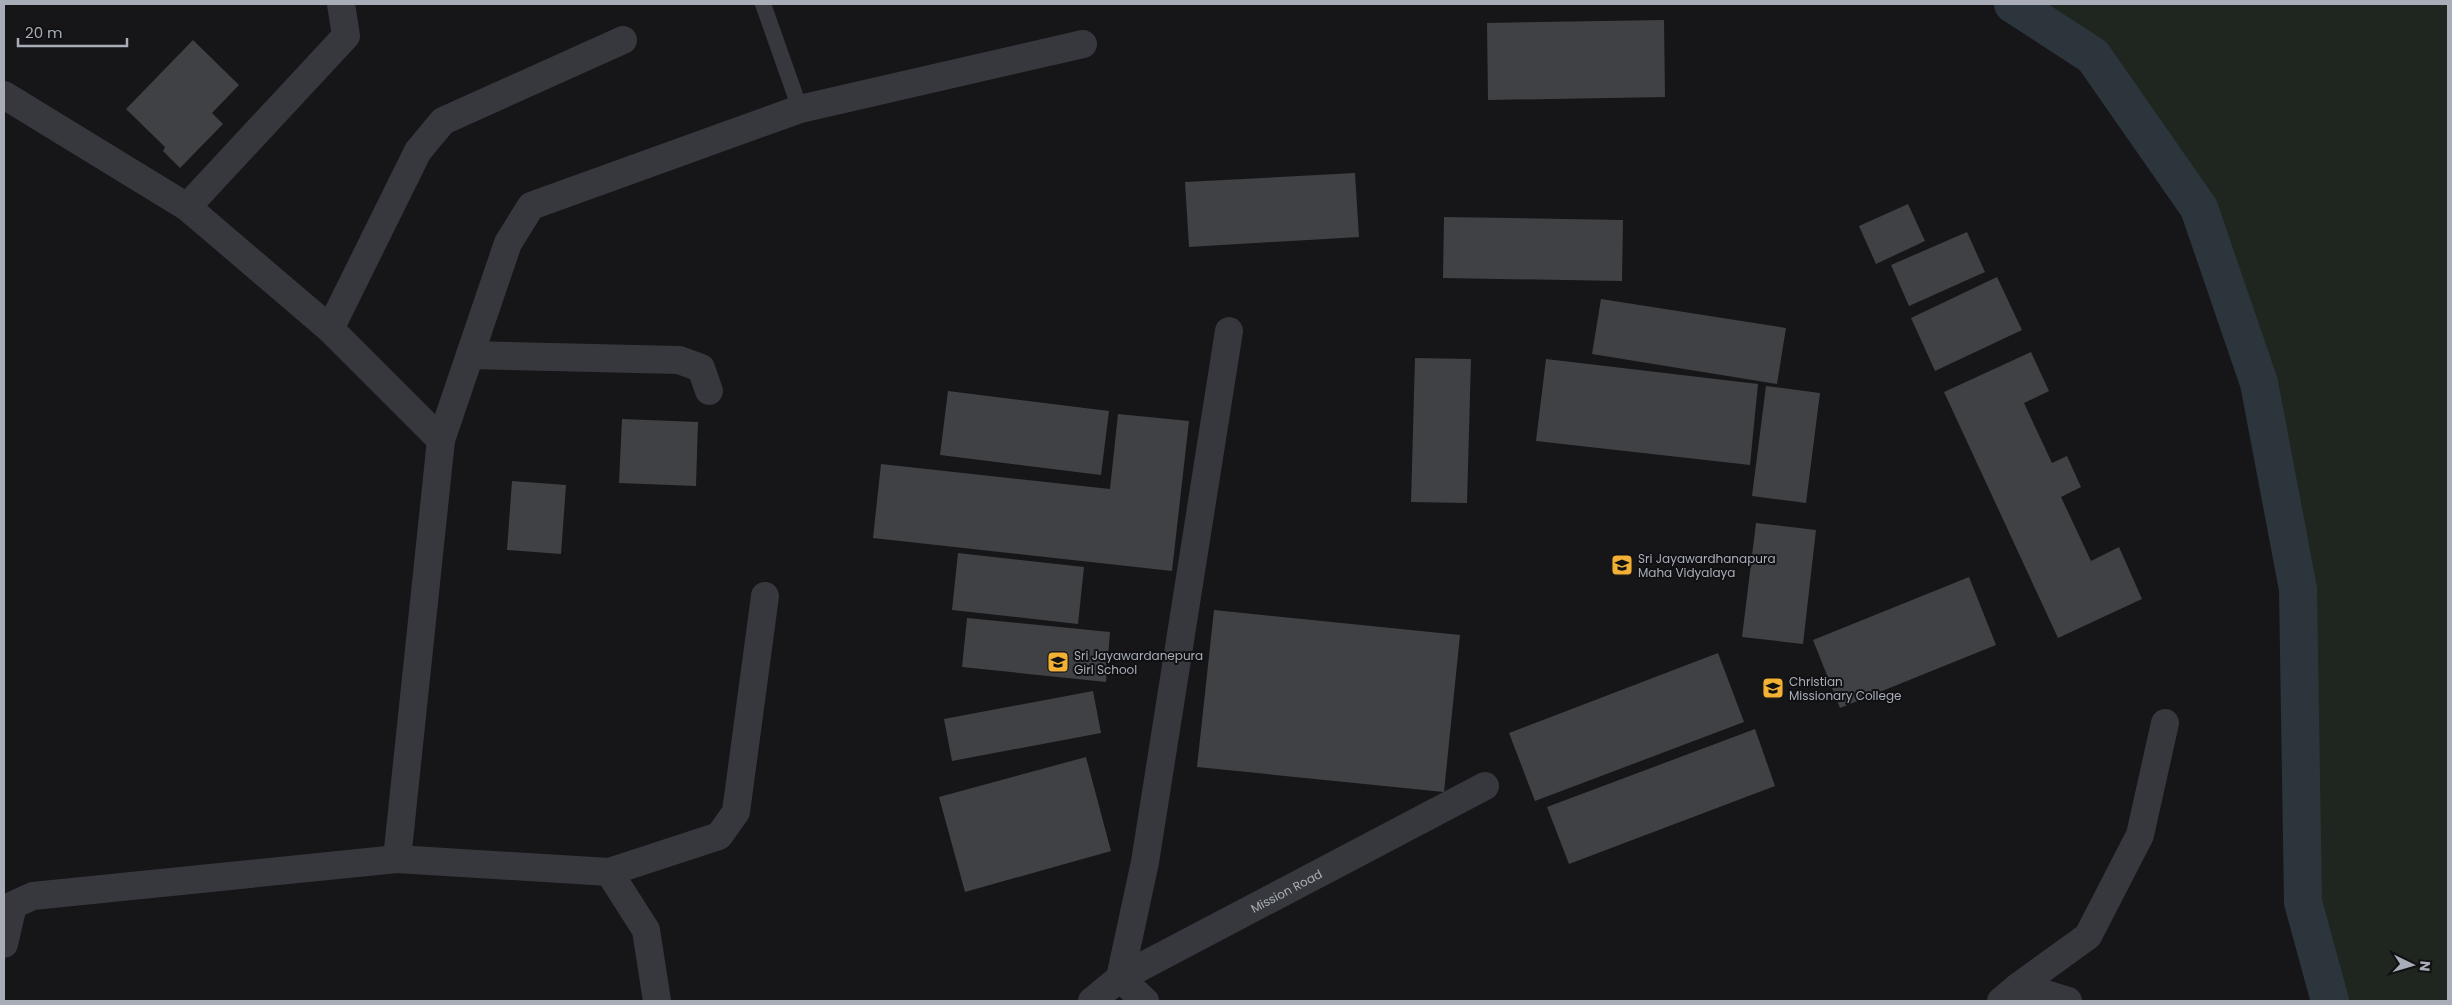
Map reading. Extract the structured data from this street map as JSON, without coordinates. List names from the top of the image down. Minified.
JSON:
{"streets":{"street":["Mission Road"]},"places":{"school or university":["Sri Jayawardhanapura Maha Vidyalaya","Sri Jayawardanepura Girl School","Christian Missionary College"]},"scale_bar":"20 m","north":"right"}
